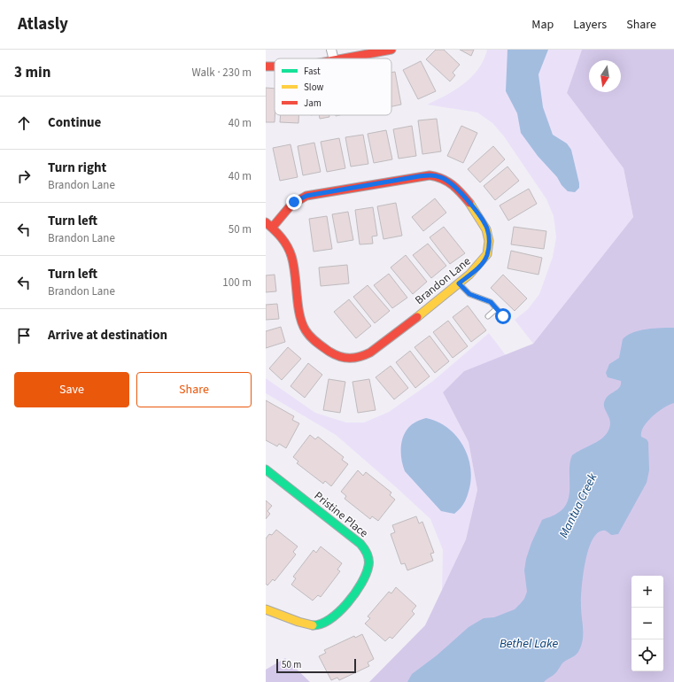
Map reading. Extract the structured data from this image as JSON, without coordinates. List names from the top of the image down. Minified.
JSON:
{"streets":{"street":["Brandon Lane","Pristine Place"]},"water":["Mantua Creek","Bethel Lake"],"legend":["Fast","Slow","Jam"],"scale_bar":"50 m","north":"bottom","page":{"header":"Atlasly","nav":["Map","Layers","Share"],"heading":["3 min","Walk · 230 m"],"list":[["Continue","40 m"],["Turn right","Brandon Lane","40 m"],["Turn left","Brandon Lane","50 m"],["Turn left","Brandon Lane","100 m"],"Arrive at destination"],"buttons":["Save","Share"],"map_buttons":["+","−"],"scale":"50 m"}}
